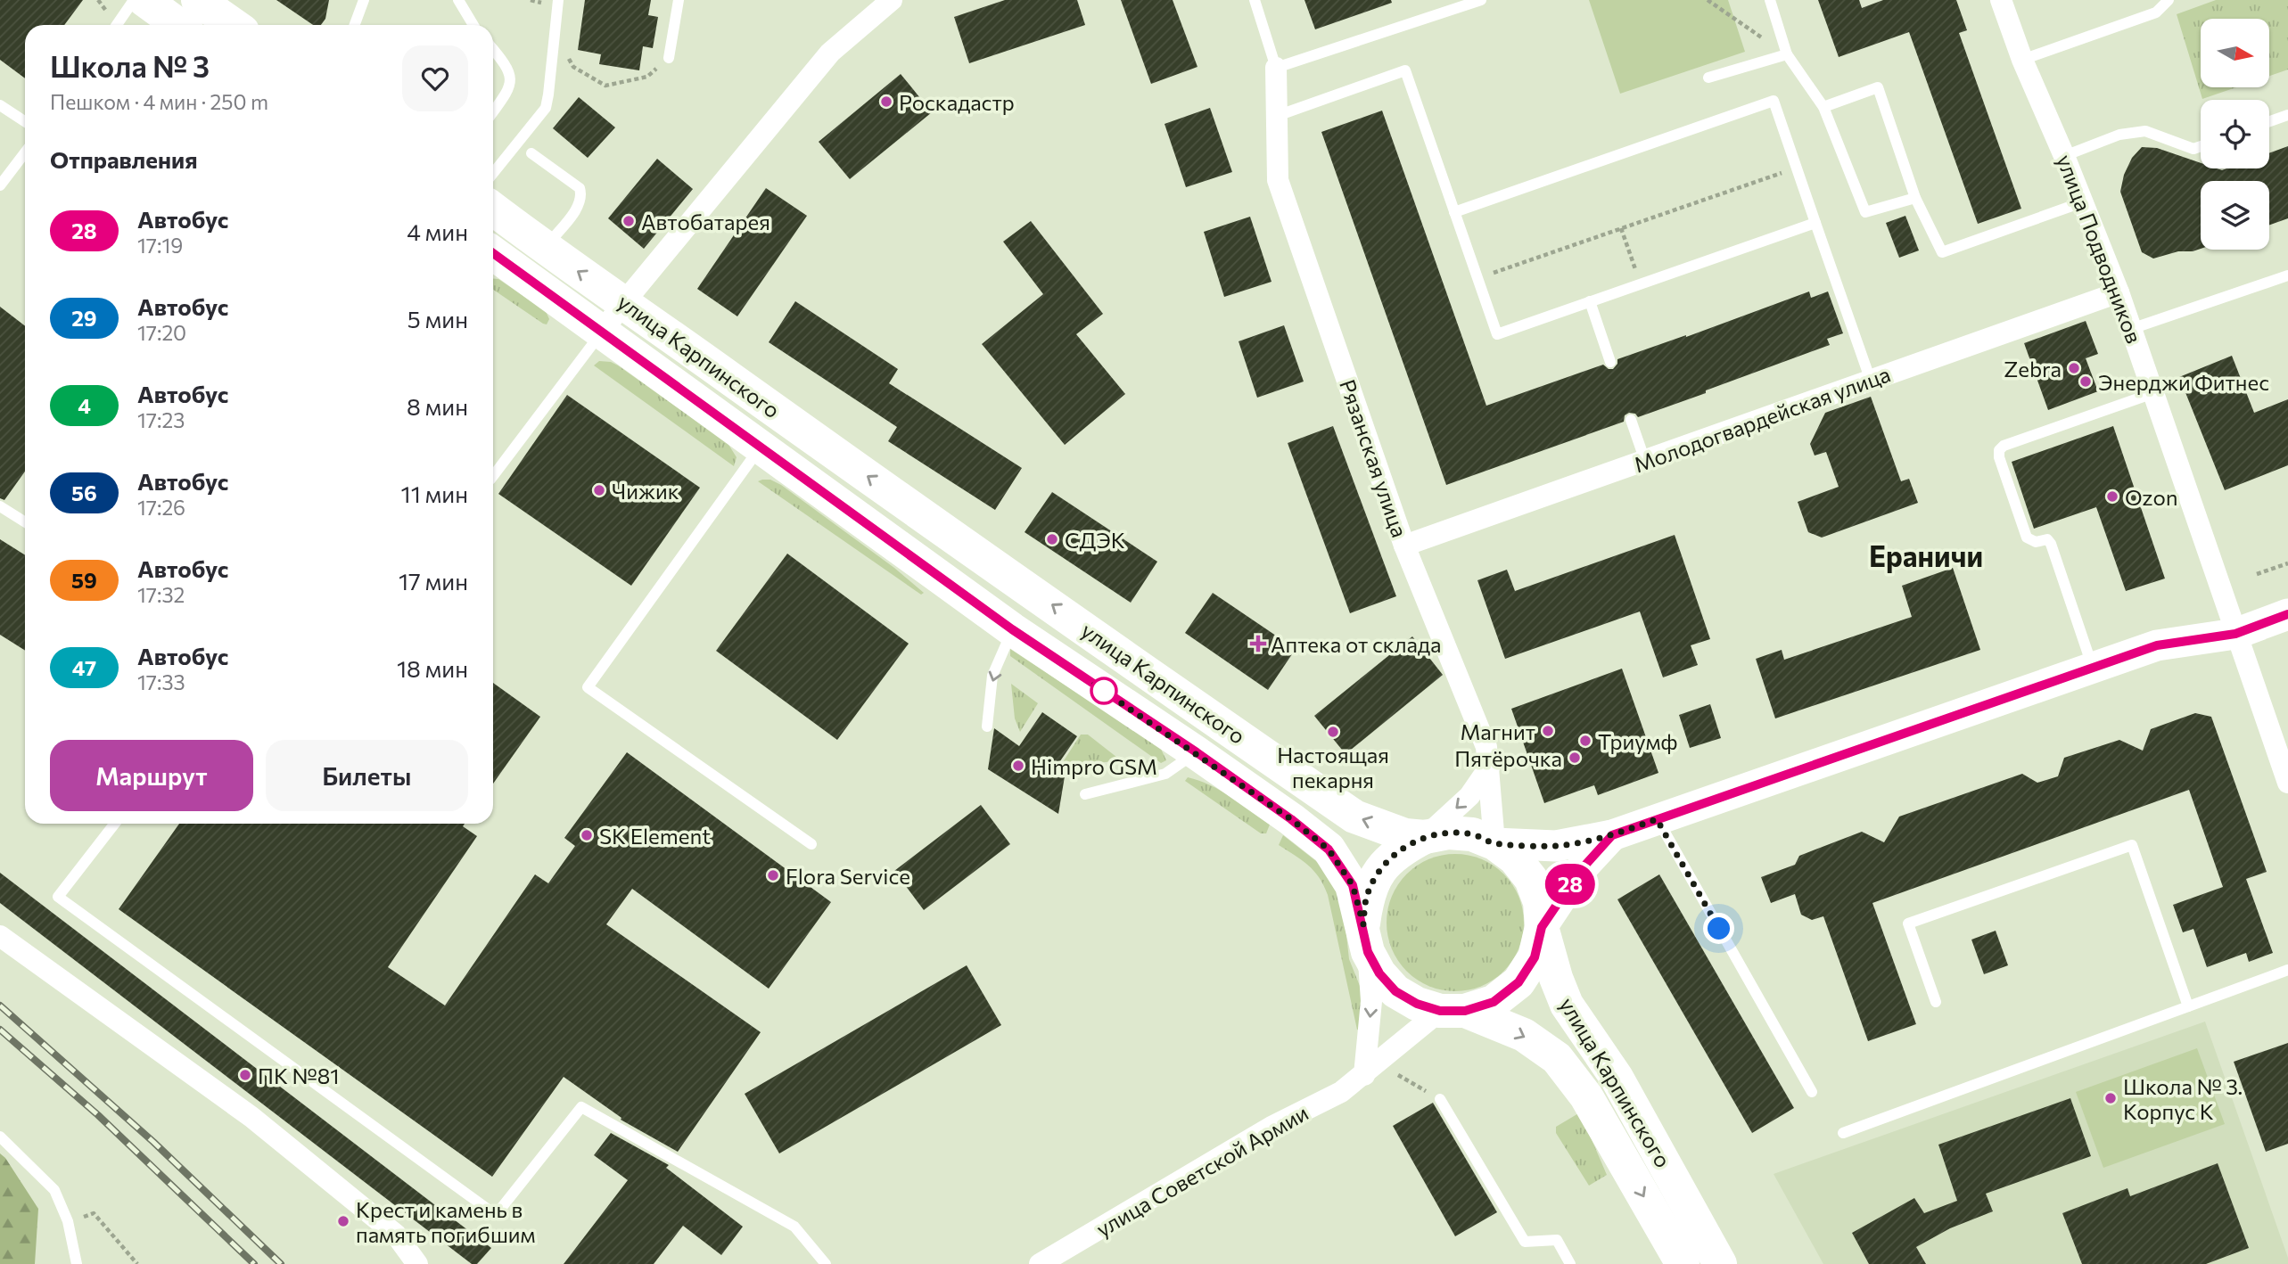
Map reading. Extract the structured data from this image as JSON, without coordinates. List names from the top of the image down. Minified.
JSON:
{"streets":{"main road":["улица Карпинского"],"street":["улица Подводников","Молодогвардейская улица","Рязанская улица","улица Советской Армии"]},"crossings":[["улица Подводников","Молодогвардейская улица"],["улица Карпинского","Рязанская улица"],["улица Карпинского","улица Советской Армии"],["Молодогвардейская улица","Рязанская улица"],["Рязанская улица","улица Советской Армии"]],"districts":["Ераничи"],"places":{"other":["Роскадастр","Автобатарея","Zebra","Энерджи Фитнес","Чижик","Ozon","СДЭК","Магнит","Настоящая пекарня","Триумф","Пятёрочка","Himpro GSM","SK Element","Flora Service","ПК №81","Школа № 3. Корпус К","Крест и камень в память погибшим"],"health":["Аптека от склада"]},"lines":["bus line 28"],"north":"right","page":{"on_map":"28","heading":[["Школа № 3","Пешком · 4 мин · 250 m"],"Отправления"],"list":[{"mark":"28","name":"Автобус","note":"17:19","value":"4 мин"},{"mark":"29","name":"Автобус","note":"17:20","value":"5 мин"},{"mark":"4","name":"Автобус","note":"17:23","value":"8 мин"},{"mark":"56","name":"Автобус","note":"17:26","value":"11 мин"},{"mark":"59","name":"Автобус","note":"17:32","value":"17 мин"},{"mark":"47","name":"Автобус","note":"17:33","value":"18 мин"}],"buttons":["Маршрут","Билеты"]}}
